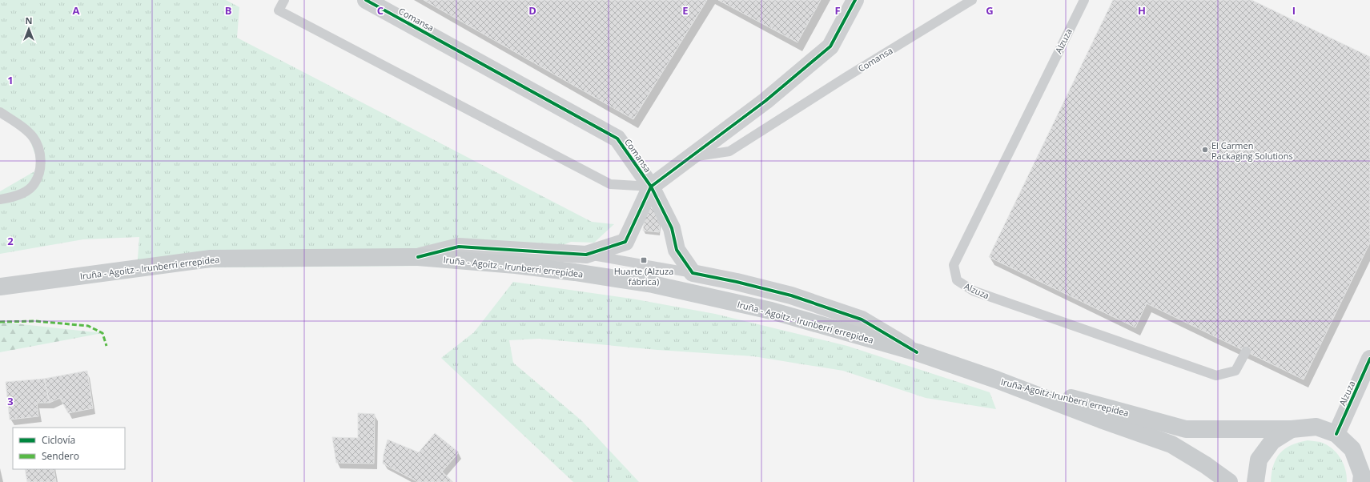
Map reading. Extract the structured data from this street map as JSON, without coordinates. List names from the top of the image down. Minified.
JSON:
{"streets":{"main road":["Iruña - Agoitz - Irunberri errepidea","Iruña-Agoitz-Irunberri errepidea"],"street":["Comansa","Alzuza"]},"crossings":[["Alzuza","Iruña-Agoitz-Irunberri errepidea"],["Iruña - Agoitz - Irunberri errepidea","Iruña-Agoitz-Irunberri errepidea"]],"places":{"other":["El Carmen Packaging Solutions"],"transit":["Huarte (Alzuza fábrica)"]},"legend":["Ciclovía","Sendero"],"north":"top","grid":{"columns":["A","B","C","D","E","F","G","H","I"],"rows":["1","2","3"]}}
